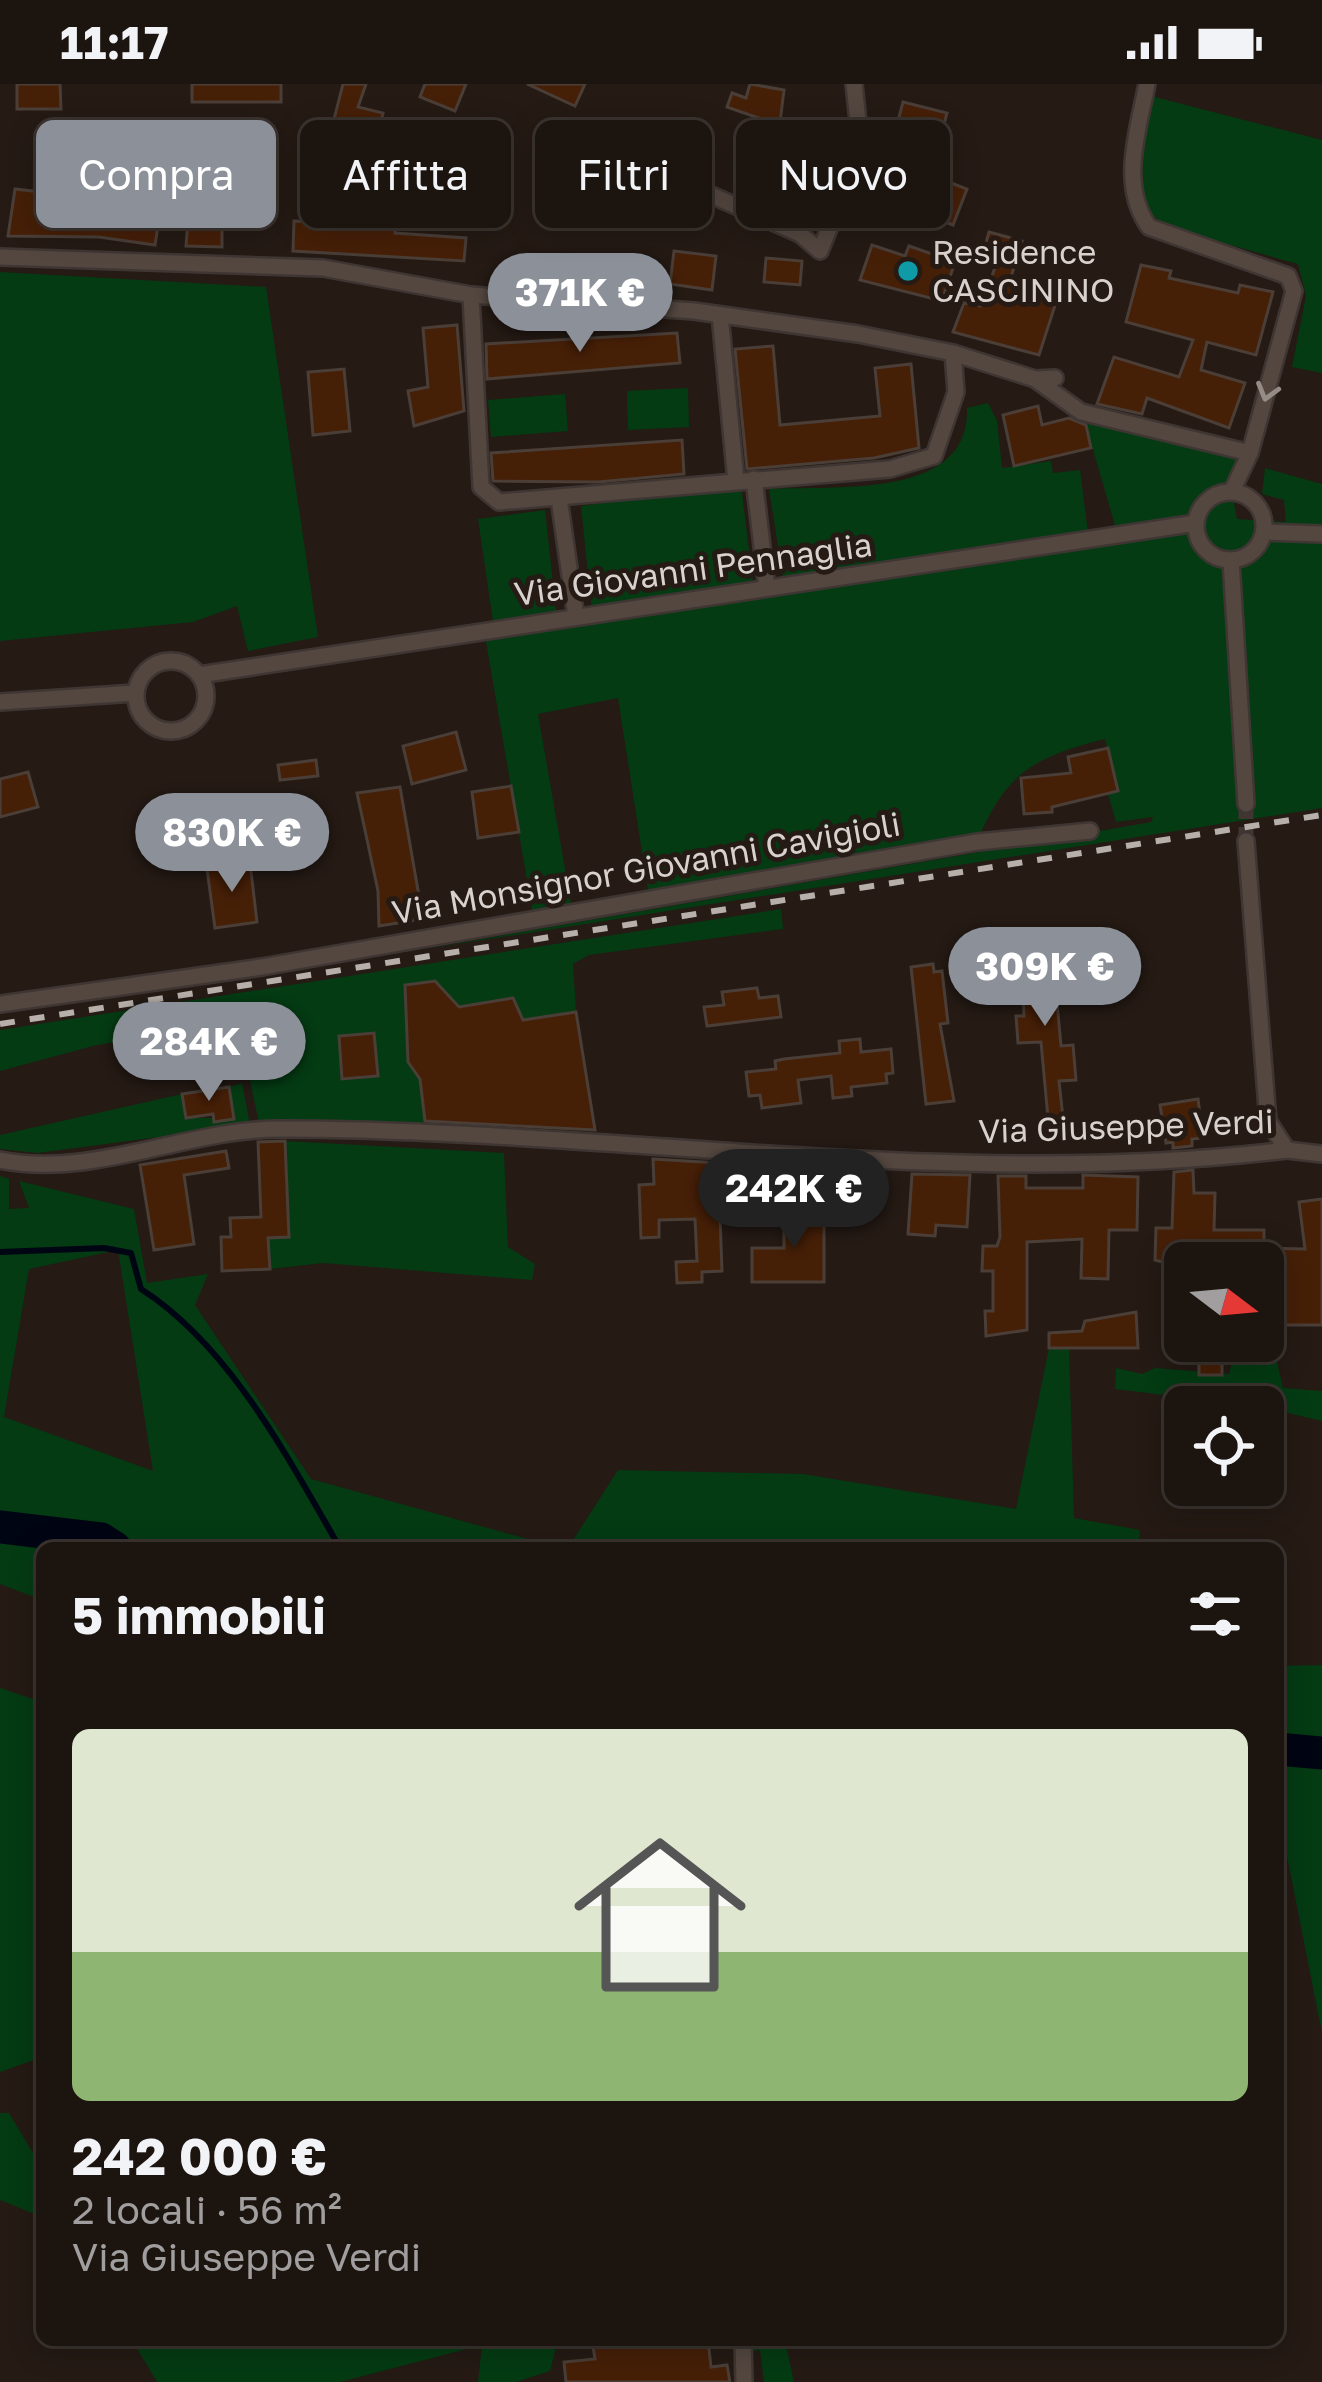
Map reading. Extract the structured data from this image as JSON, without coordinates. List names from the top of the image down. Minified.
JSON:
{"streets":{"street":["Via Giovanni Pennaglia","Via Monsignor Giovanni Cavigioli","Via Giuseppe Verdi"]},"places":["Residence CASCININO"],"north":"right","page":{"status":"11:17","chip":["Compra","Affitta","Filtri","Nuovo"],"price":["371K €","830K €","309K €","284K €","242K €"],"heading":"5 immobili","list":[{"name":"242 000 €","note":"2 locali · 56 m² · Via Giuseppe Verdi"}]}}
